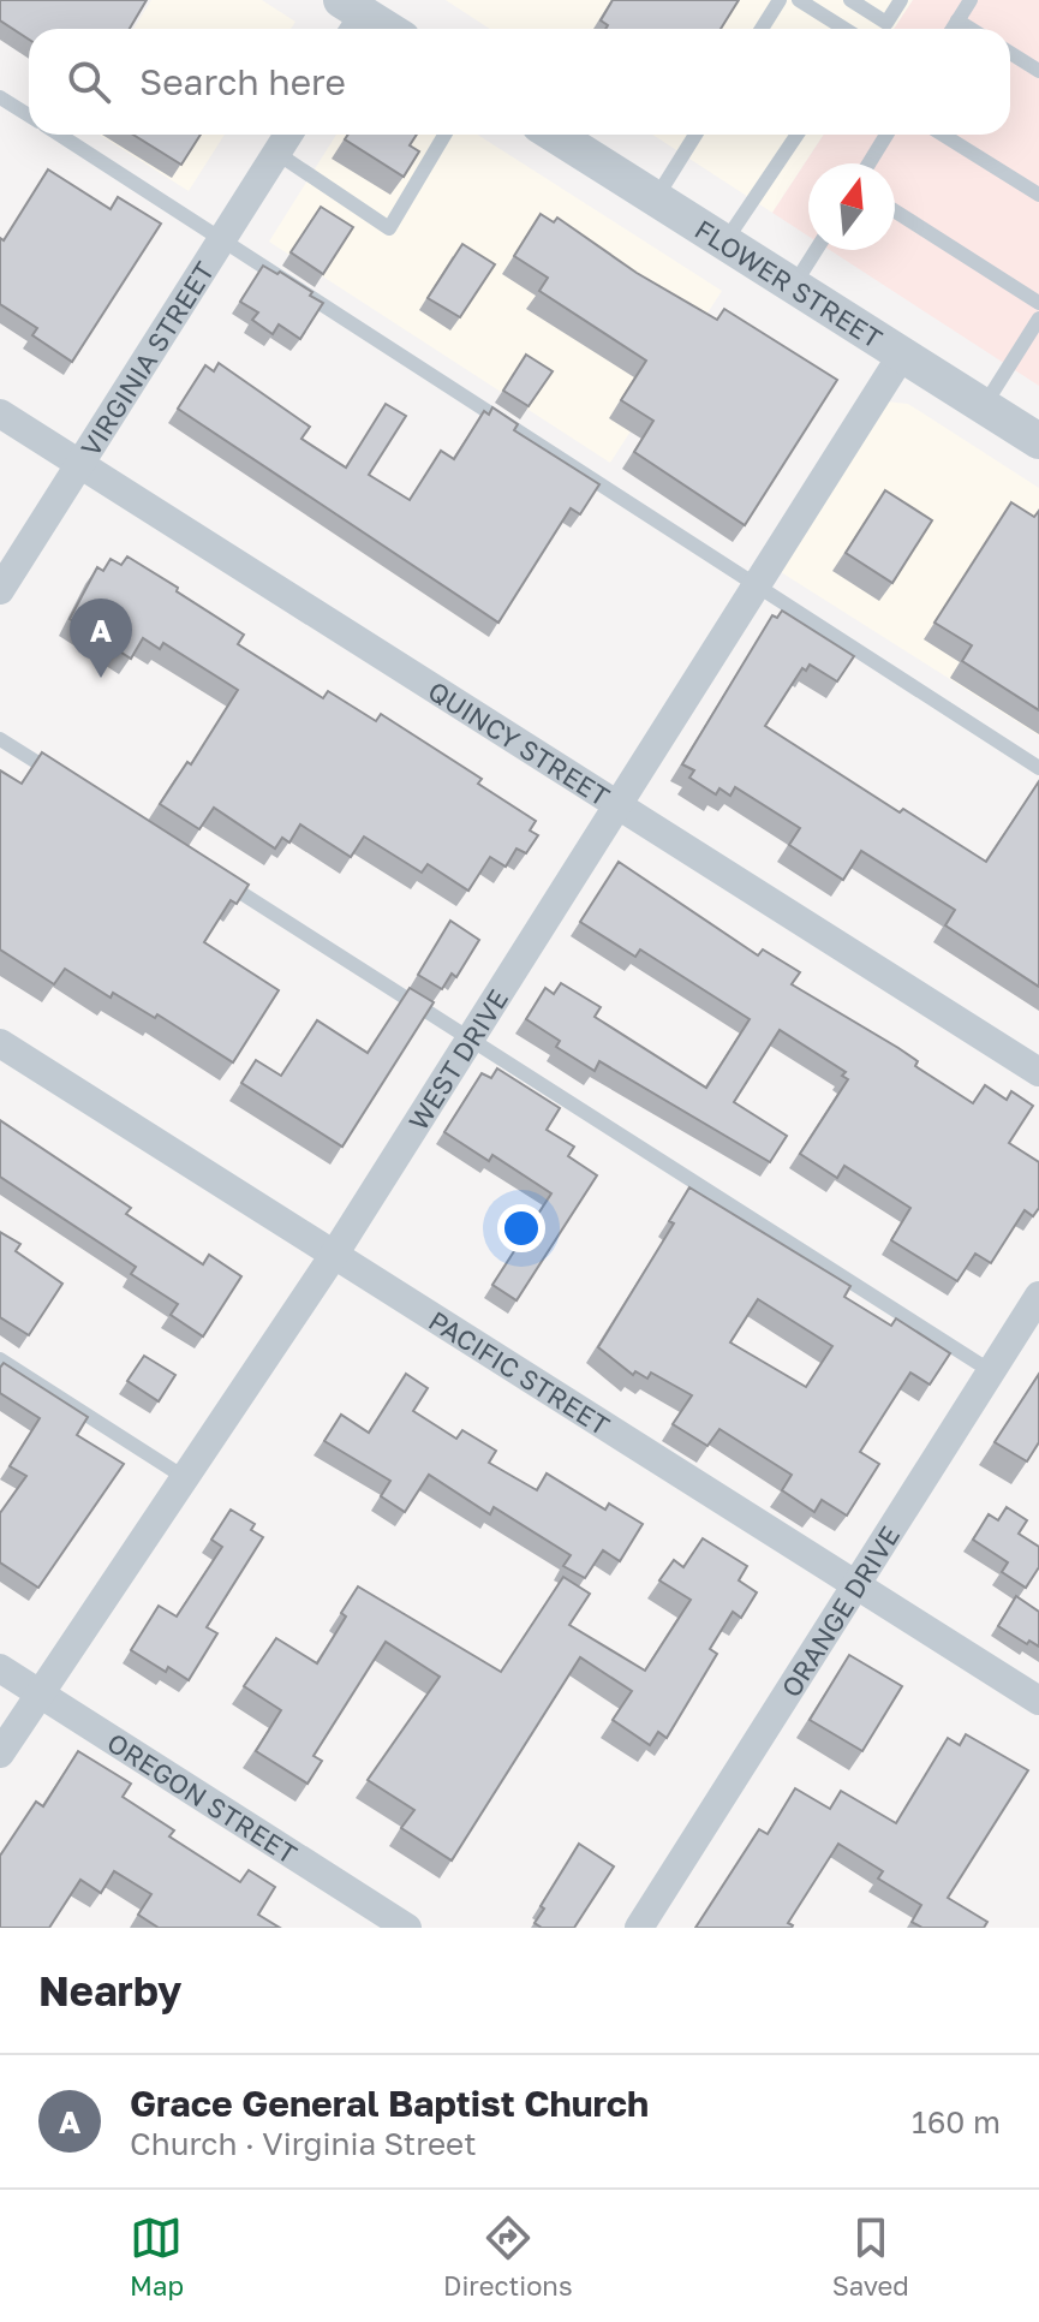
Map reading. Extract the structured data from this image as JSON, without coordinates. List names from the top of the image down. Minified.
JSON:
{"streets":{"street":["FLOWER STREET","VIRGINIA STREET","QUINCY STREET","WEST DRIVE","PACIFIC STREET","ORANGE DRIVE","OREGON STREET"]},"crossings":[["FLOWER STREET","WEST DRIVE"],["VIRGINIA STREET","QUINCY STREET"],["QUINCY STREET","WEST DRIVE"],["WEST DRIVE","PACIFIC STREET"],["WEST DRIVE","OREGON STREET"],["PACIFIC STREET","ORANGE DRIVE"]],"north":"top","page":{"search":"Search here","pins":"A","heading":"Nearby","list":[{"mark":"A","name":"Grace General Baptist Church","note":"Church · Virginia Street","value":"160 m"}],"nav":["Map","Directions","Saved"]}}
